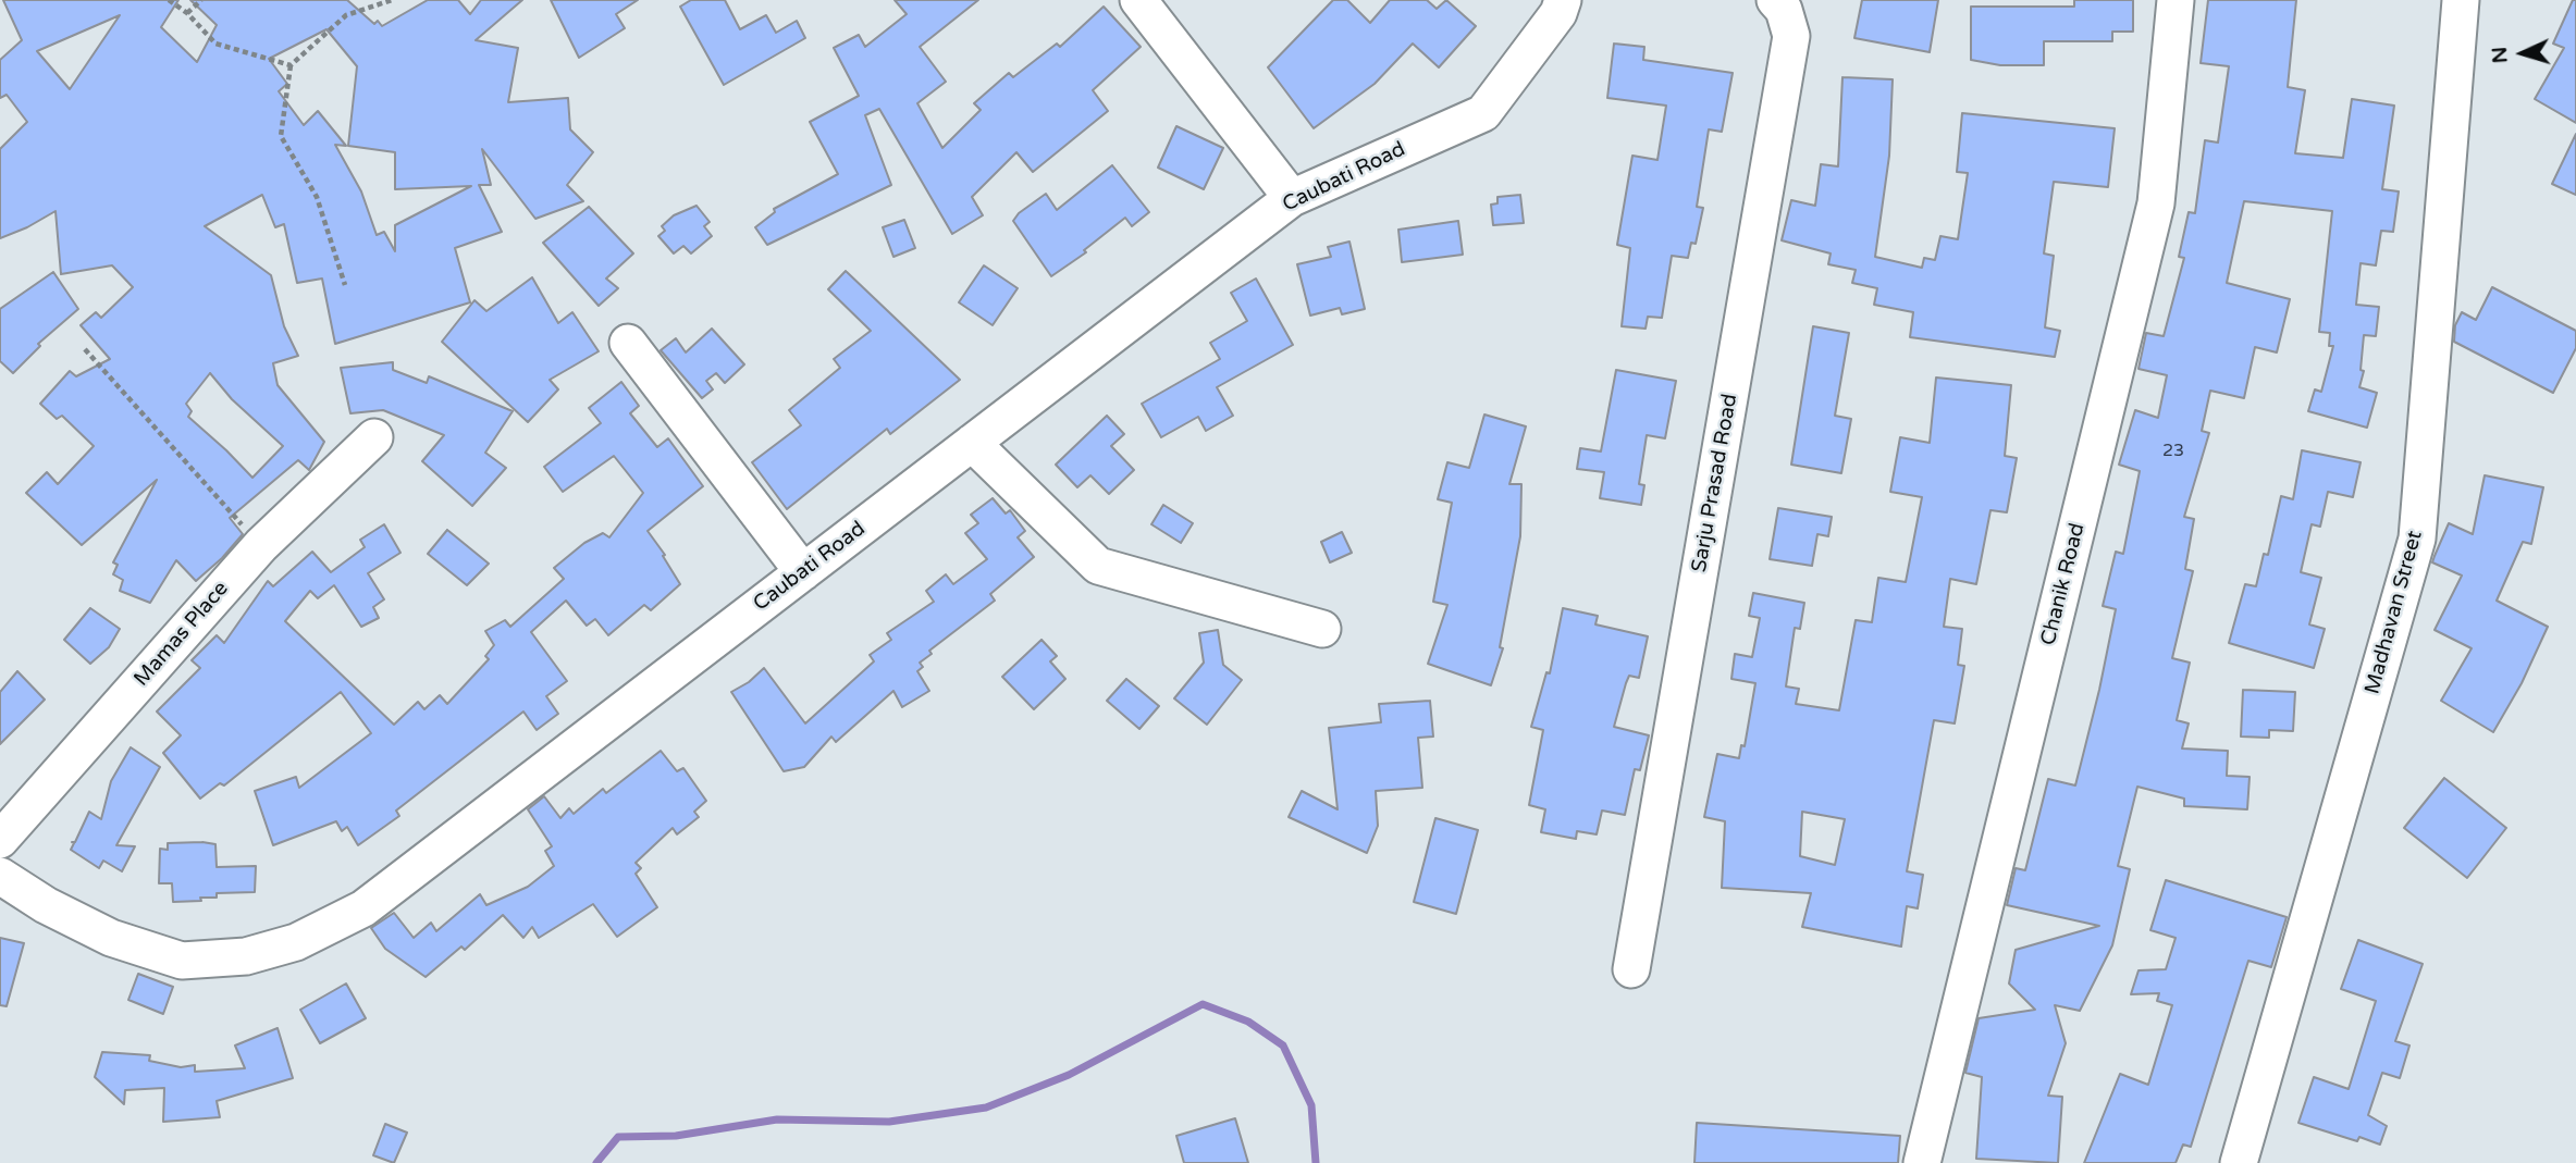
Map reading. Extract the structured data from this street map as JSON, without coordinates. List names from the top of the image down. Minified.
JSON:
{"streets":{"street":["Caubati Road","Sarju Prasad Road","Chanik Road","Madhavan Street","Mamas Place"]},"house_numbers":["23"],"north":"left"}
